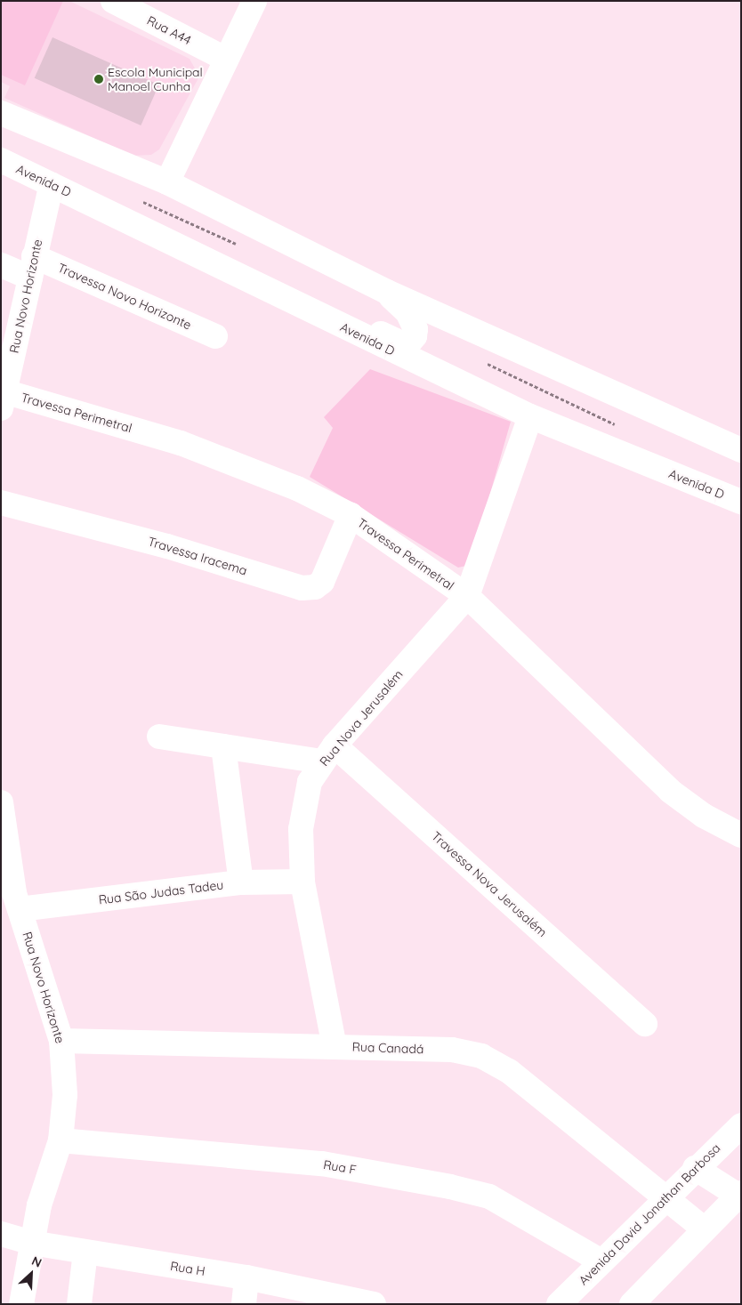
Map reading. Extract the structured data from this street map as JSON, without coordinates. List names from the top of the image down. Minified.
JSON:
{"streets":{"street":["Rua A44","Avenida D","Rua Novo Horizonte","Travessa Novo Horizonte","Travessa Perimetral","Travessa Iracema","Rua Nova Jerusalém","Travessa Nova Jerusalém","Rua São Judas Tadeu","Rua Canadá","Rua F","Avenida David Jonathan Barbosa","Rua H"]},"crossings":[["Avenida D","Rua Novo Horizonte"],["Avenida D","Rua Nova Jerusalém"],["Rua Novo Horizonte","Travessa Novo Horizonte"],["Rua Novo Horizonte","Travessa Perimetral"],["Rua Novo Horizonte","Rua São Judas Tadeu"],["Rua Novo Horizonte","Rua Canadá"],["Rua Novo Horizonte","Rua F"],["Rua Novo Horizonte","Rua H"],["Travessa Perimetral","Travessa Iracema"],["Travessa Perimetral","Rua Nova Jerusalém"],["Rua Nova Jerusalém","Travessa Nova Jerusalém"],["Rua Nova Jerusalém","Rua São Judas Tadeu"],["Rua Nova Jerusalém","Rua Canadá"],["Rua Canadá","Avenida David Jonathan Barbosa"],["Rua F","Avenida David Jonathan Barbosa"]],"places":["Escola Municipal Manoel Cunha"],"north":"top right"}
